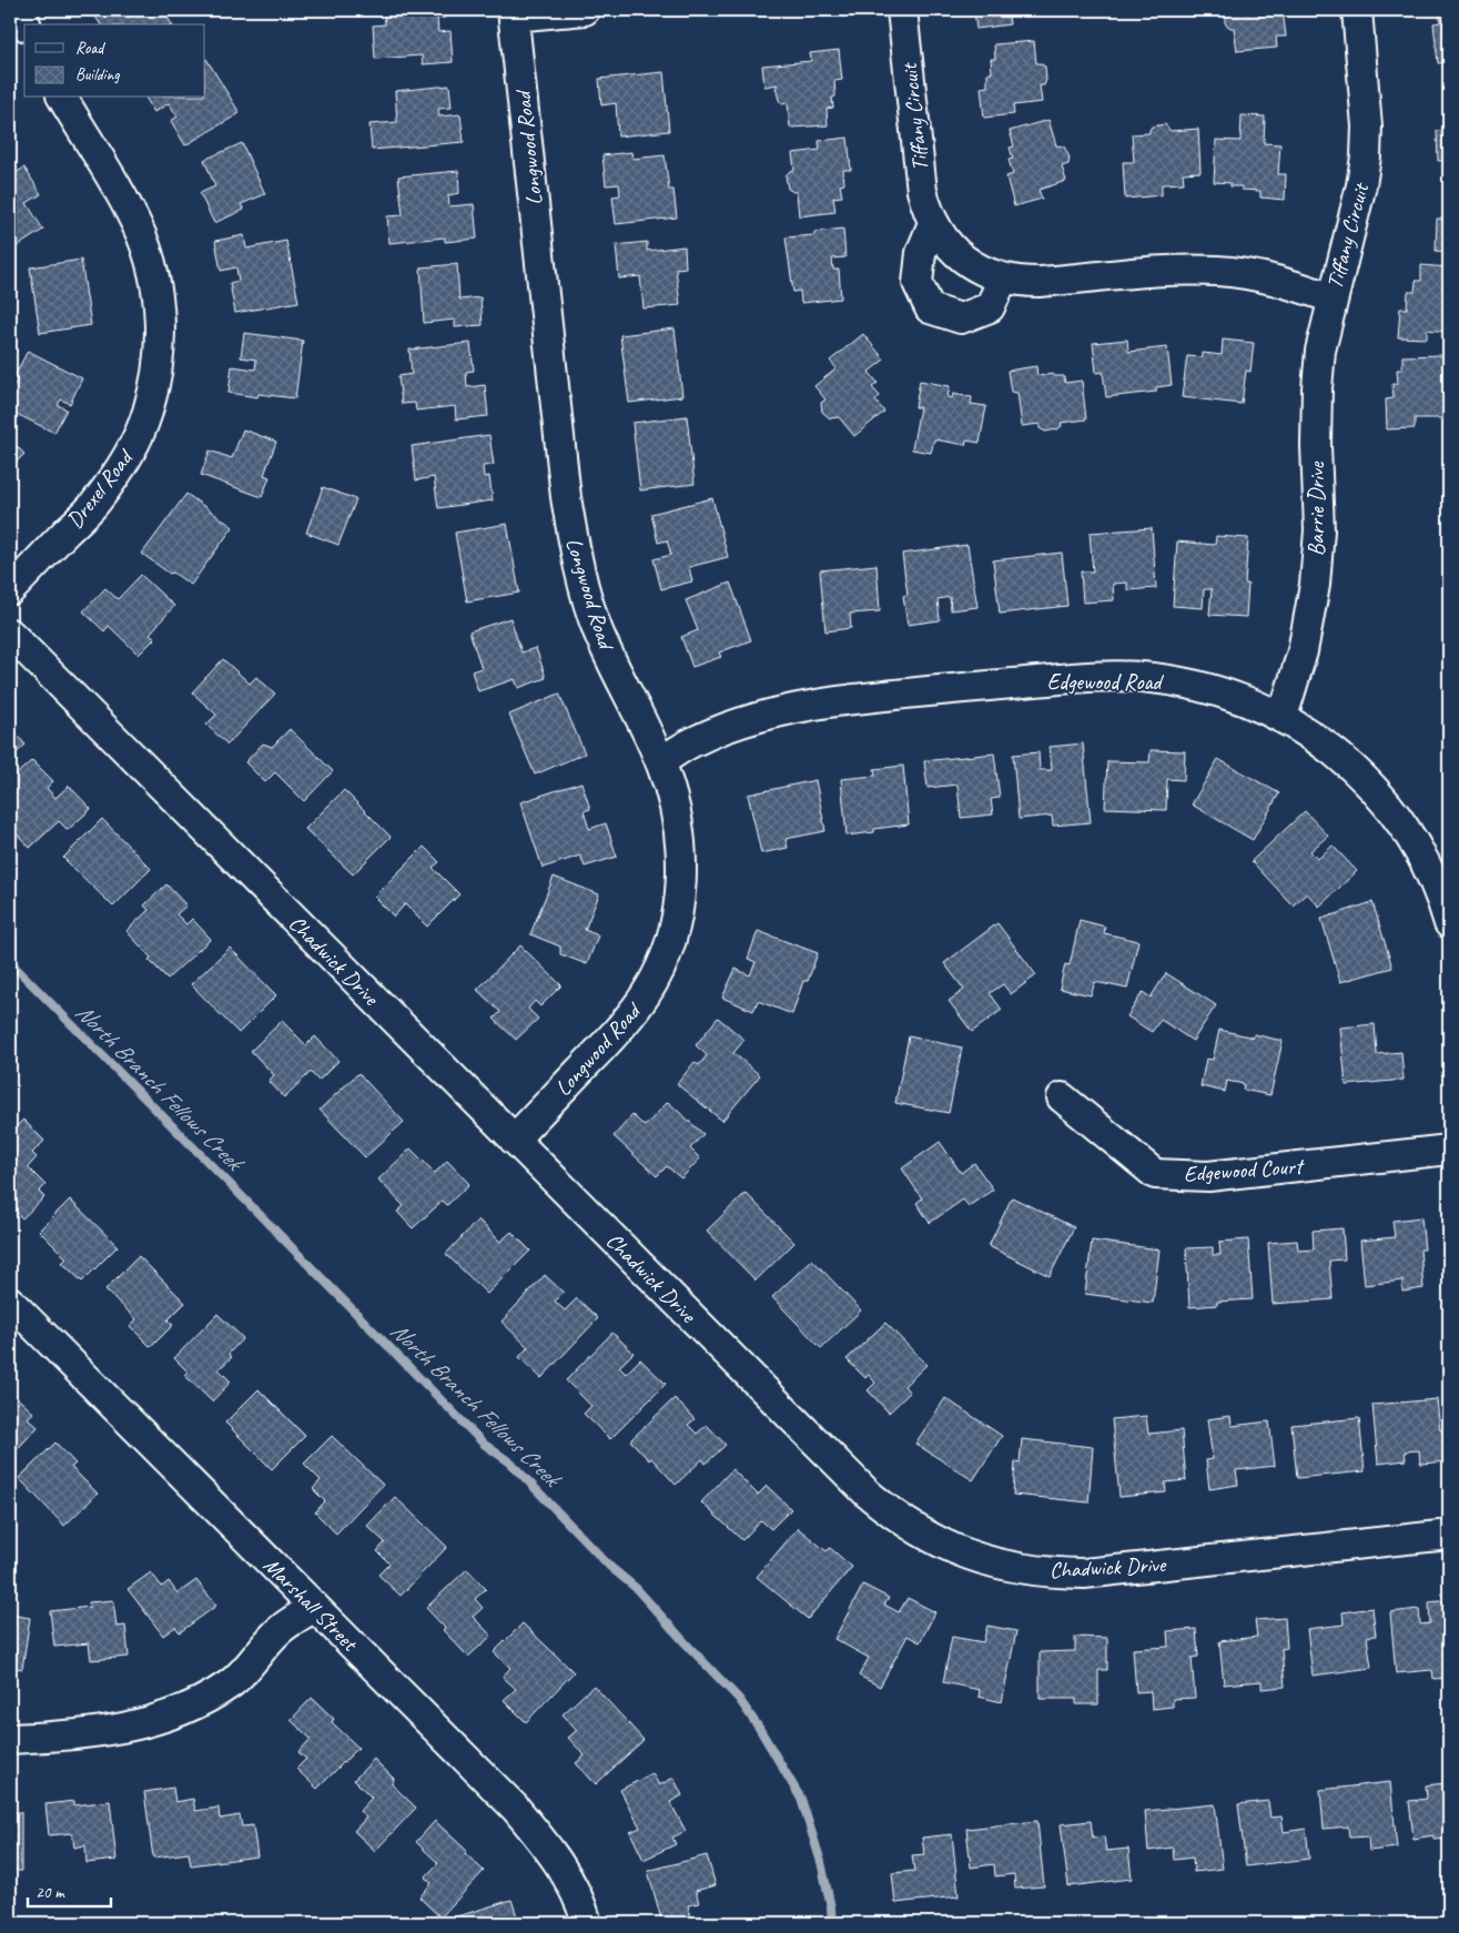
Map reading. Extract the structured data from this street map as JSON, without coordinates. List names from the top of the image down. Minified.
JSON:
{"streets":{"street":["Tiffany Circuit","Longwood Road","Drexel Road","Barrie Drive","Edgewood Road","Chadwick Drive","Edgewood Court","Marshall Street"]},"crossings":[["Tiffany Circuit","Barrie Drive"],["Longwood Road","Edgewood Road"],["Longwood Road","Chadwick Drive"],["Barrie Drive","Edgewood Road"]],"water":["North Branch Fellows Creek"],"legend":["Road","Building"],"scale_bar":"20 m"}
